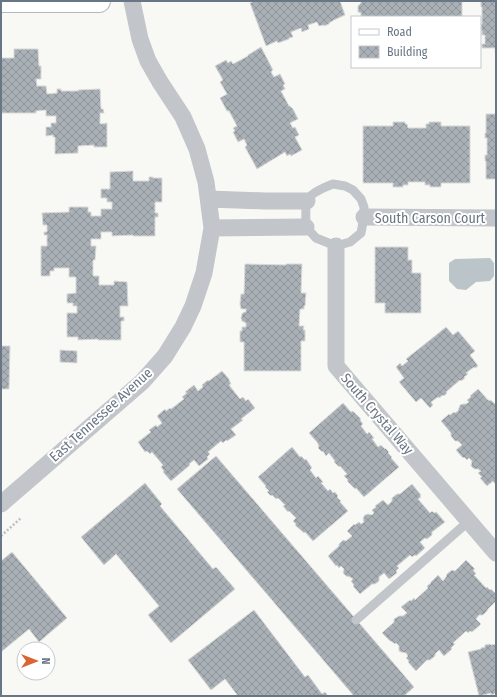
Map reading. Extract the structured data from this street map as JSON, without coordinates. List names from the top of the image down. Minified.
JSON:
{"streets":{"street":["South Carson Court","South Crystal Way","East Tennessee Avenue"]},"crossings":[["South Carson Court","South Crystal Way"]],"legend":["Road","Building"],"north":"right"}
